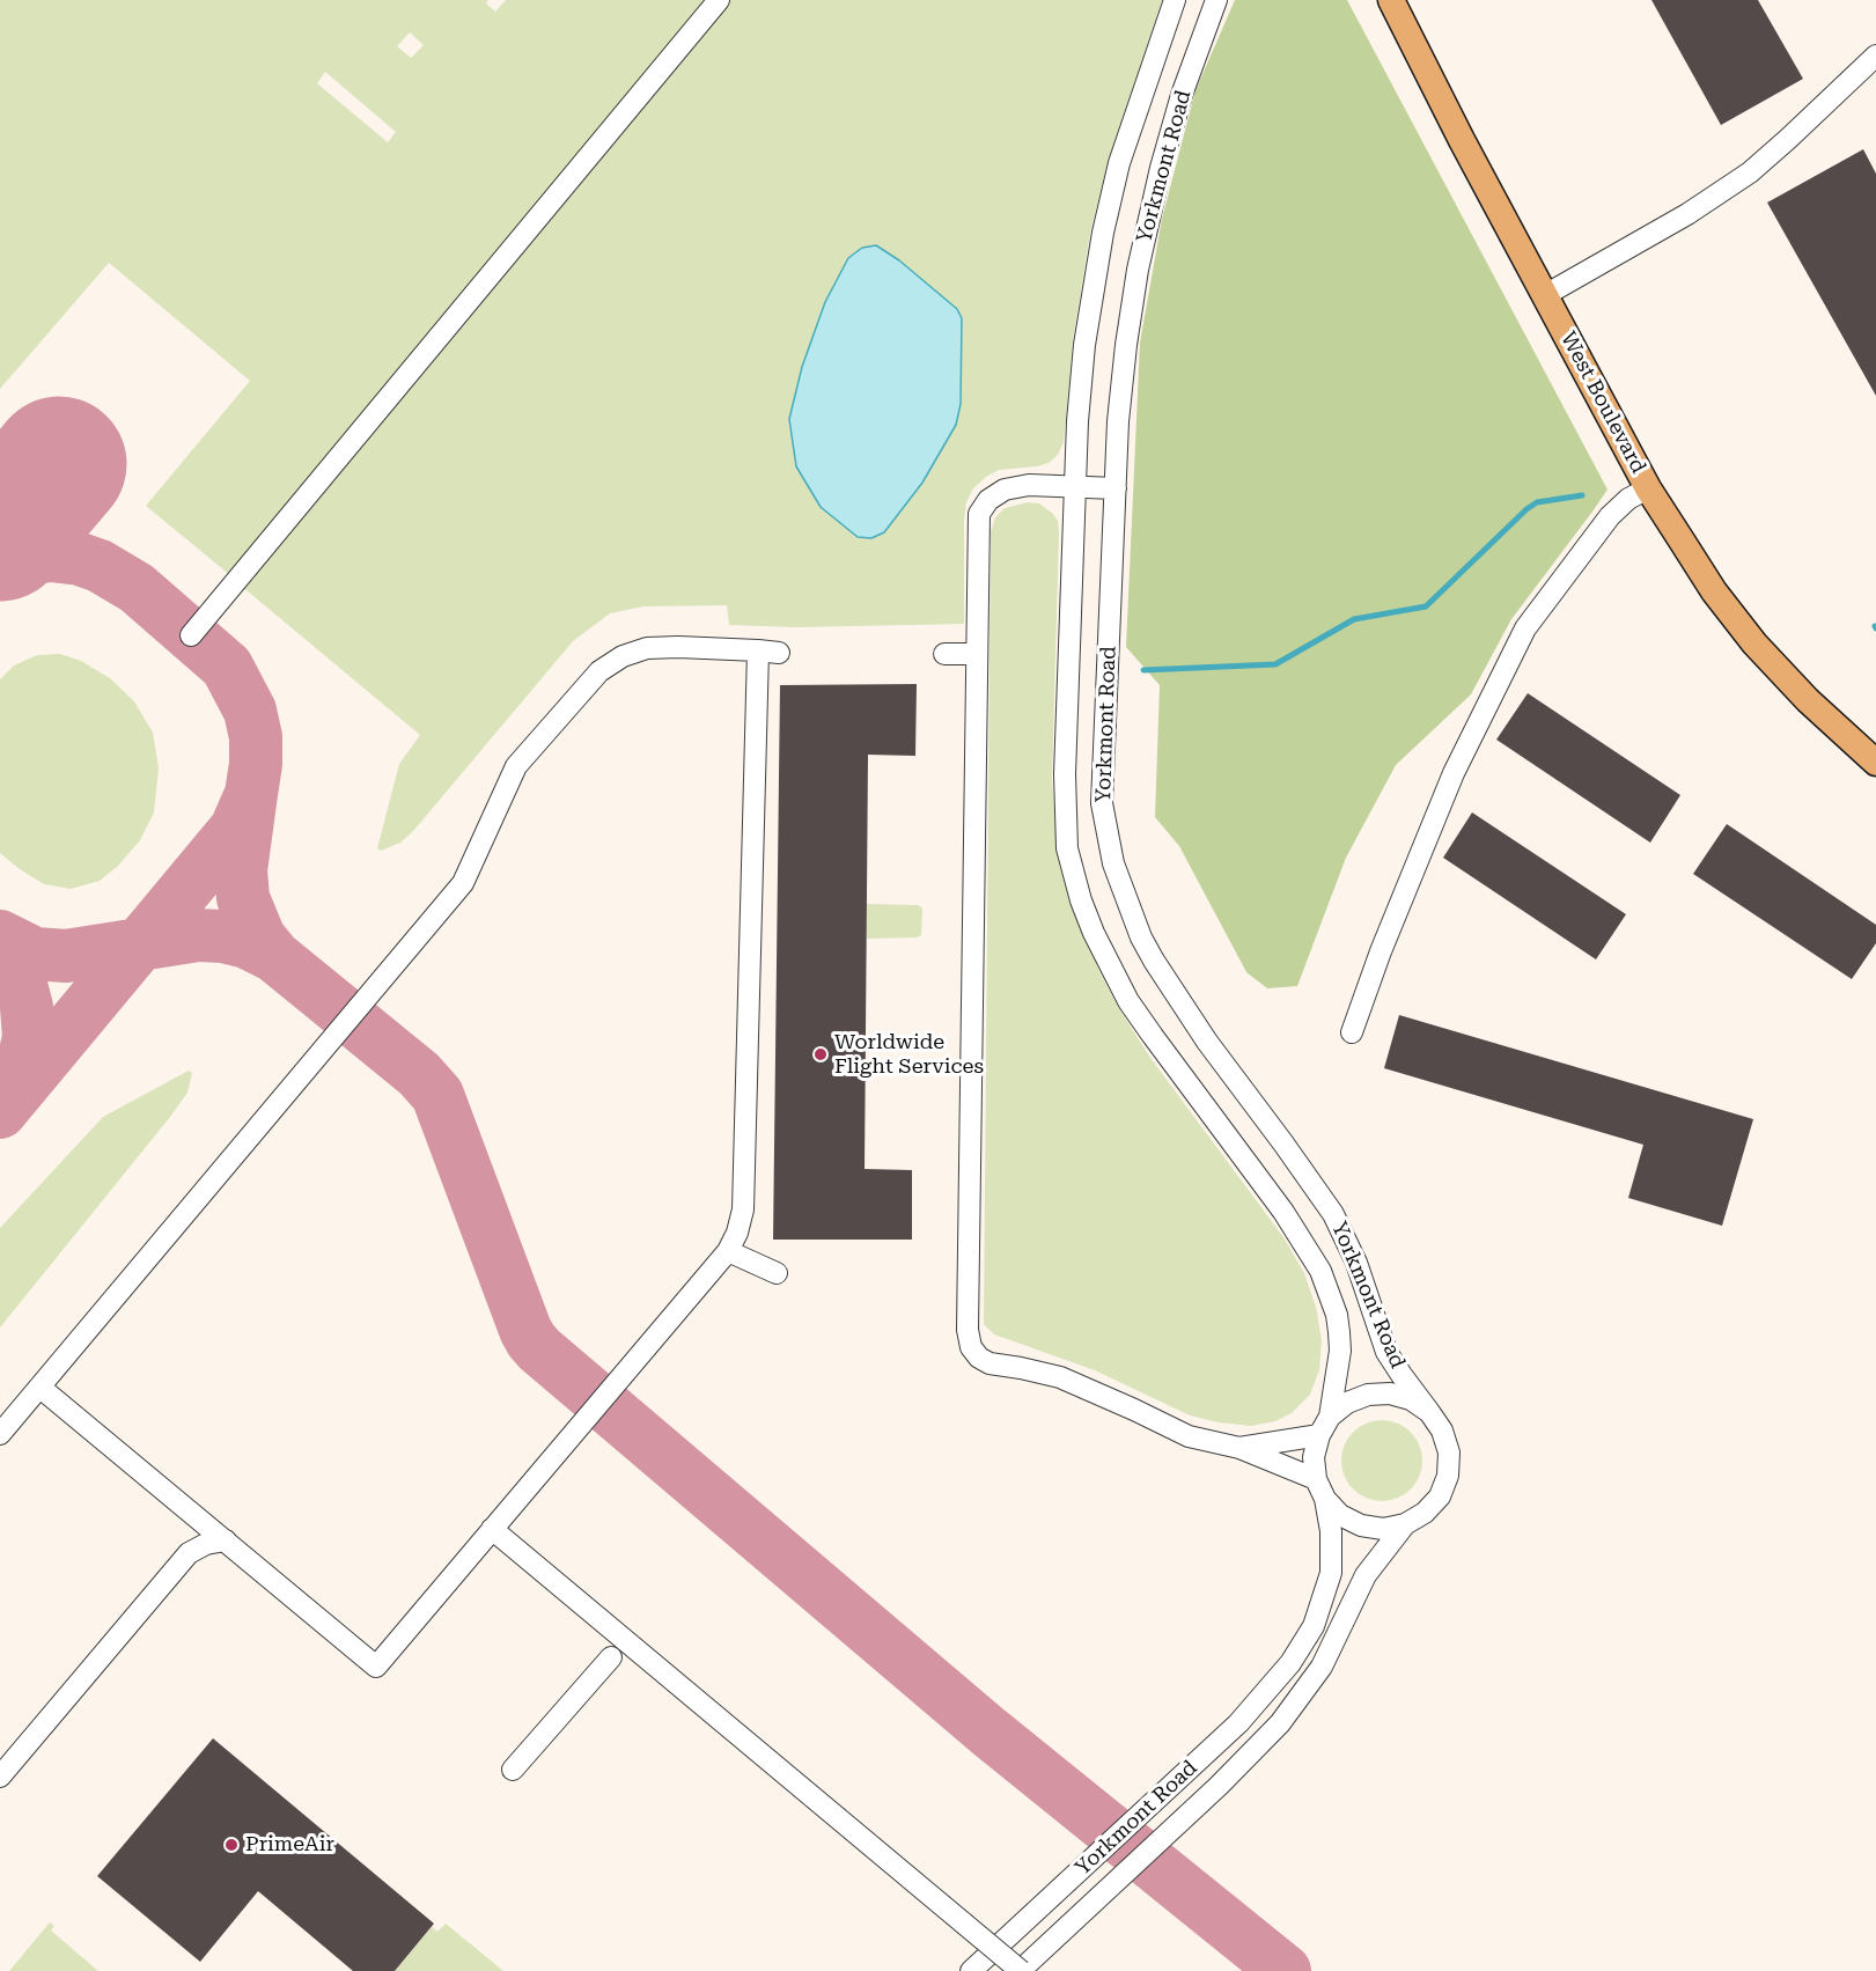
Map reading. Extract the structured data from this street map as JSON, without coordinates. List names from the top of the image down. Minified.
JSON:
{"streets":{"main road":["West Boulevard"],"street":["Yorkmont Road"]},"places":["Worldwide Flight Services","PrimeAir"]}
